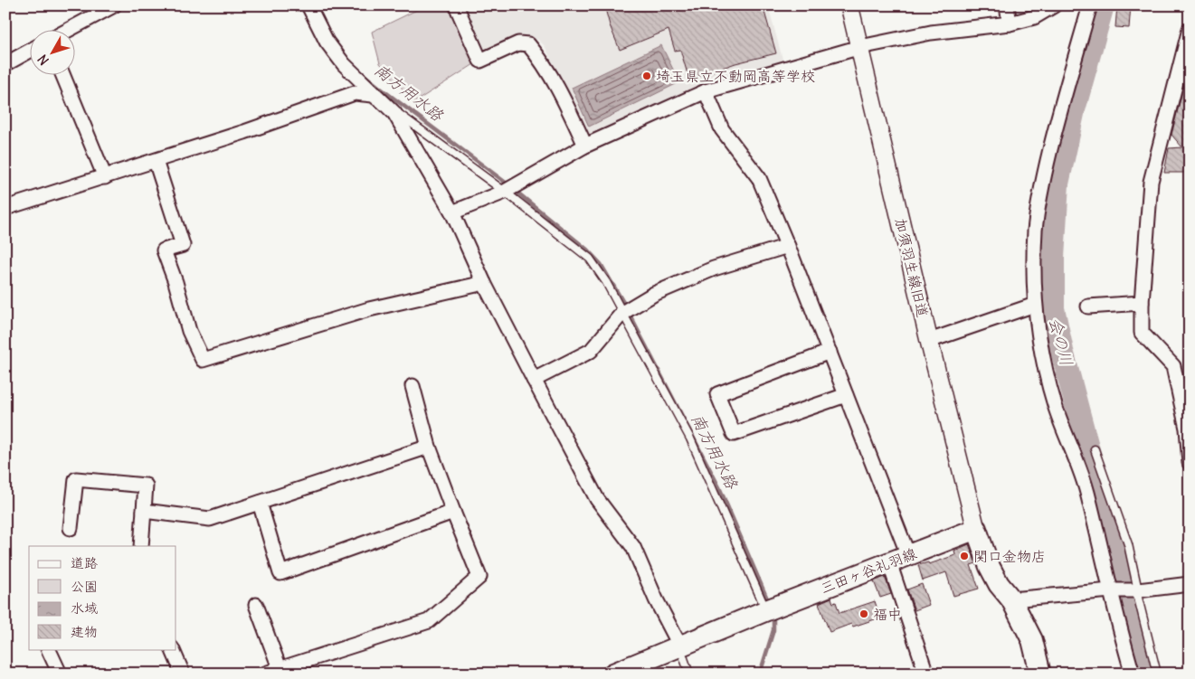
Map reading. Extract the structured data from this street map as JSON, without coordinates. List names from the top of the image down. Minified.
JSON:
{"streets":{"main road":["三田ヶ谷礼羽線"],"street":["加須羽生線旧道"]},"crossings":[["加須羽生線旧道","三田ヶ谷礼羽線"]],"water":["南方用水路","会の川"],"places":["埼玉県立不動岡高等学校","関口金物店","福中"],"legend":["道路","公園","水域","建物"],"north":"bottom left"}
